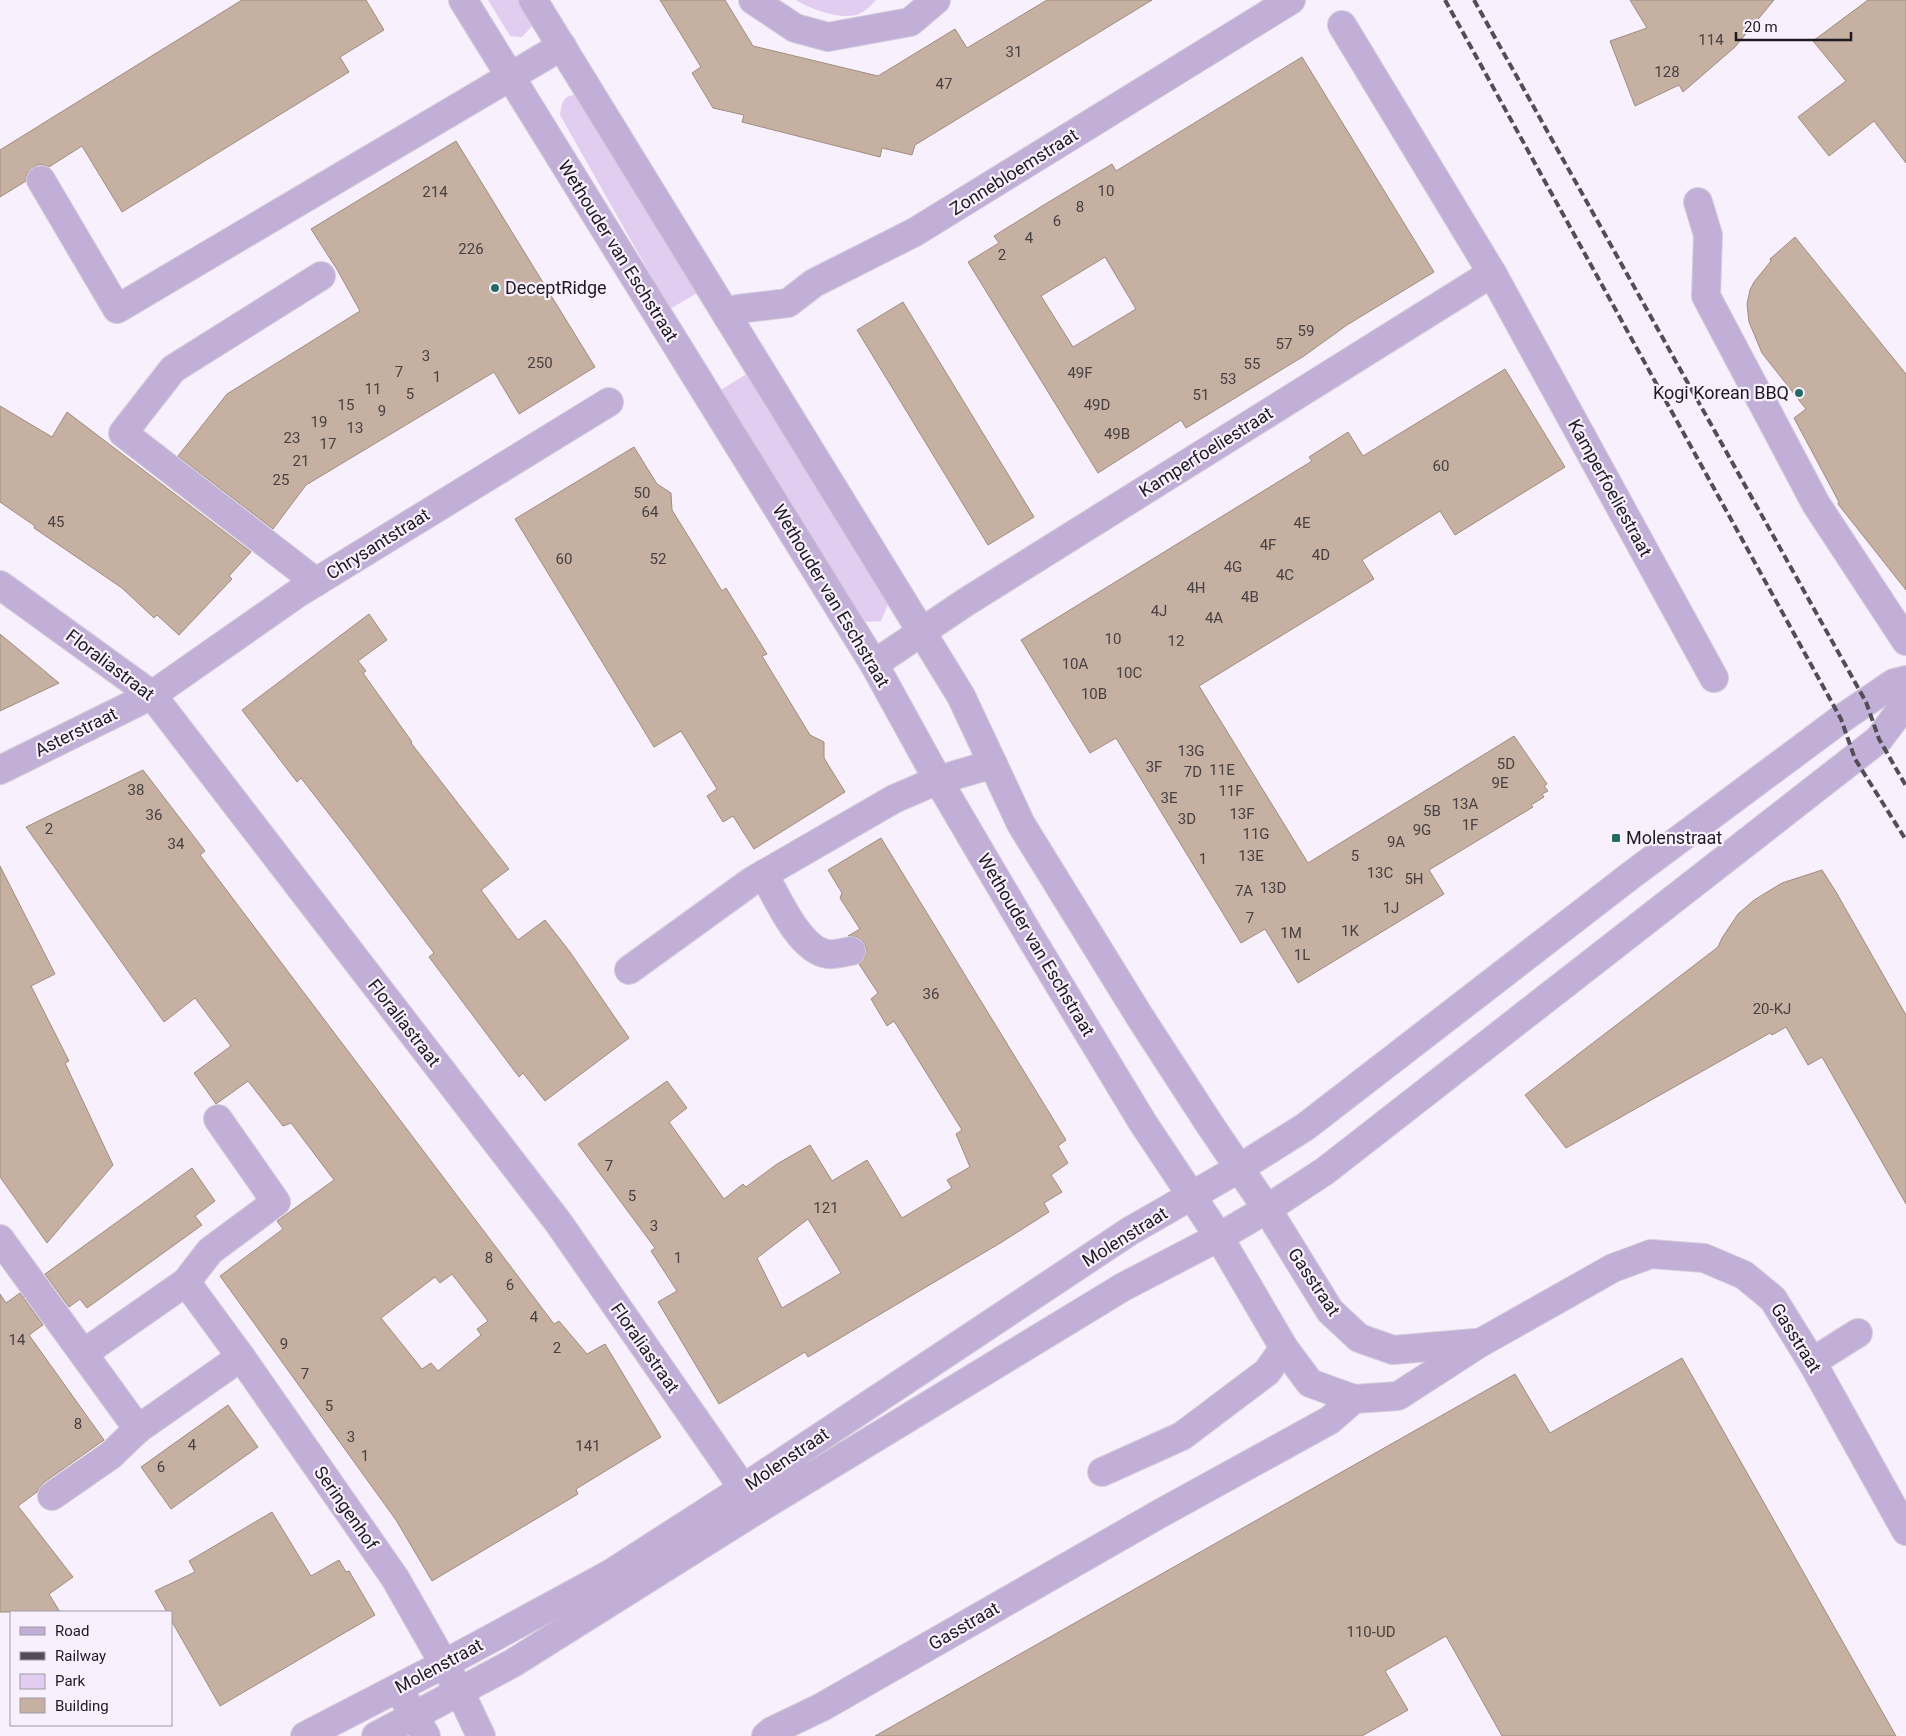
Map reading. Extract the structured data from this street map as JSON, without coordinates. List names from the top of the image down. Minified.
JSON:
{"streets":{"street":["Zonnebloemstraat","Wethouder van Eschstraat","Kamperfoeliestraat","Chrysantstraat","Floraliastraat","Asterstraat","Molenstraat","Gasstraat","Seringenhof"]},"crossings":[["Wethouder van Eschstraat","Kamperfoeliestraat"],["Wethouder van Eschstraat","Molenstraat"],["Wethouder van Eschstraat","Gasstraat"],["Chrysantstraat","Floraliastraat"],["Chrysantstraat","Asterstraat"],["Floraliastraat","Asterstraat"],["Floraliastraat","Molenstraat"],["Molenstraat","Gasstraat"],["Molenstraat","Seringenhof"]],"places":{"other":["DeceptRidge","Kogi Korean BBQ"],"transit":["Molenstraat"]},"house_numbers":["114","31","128","47","10","214","8","6","4","226","2","59","57","3","250","55","7","49F","1","53","11","5","51","15","49D","9","19","13","49B","23","17","21","60","25","50","64","45","4E","4F","4D","60","52","4G","4C","4H","4B","4J","4A","10","12","10A","10C","10B","13G","5D","3F","11E","7D","9E","38","11F","3E","13A","5B","13F","36","3D","1F","2","9G","11G","9A","34","13E","5","1","13C","5H","13D","7A","1J","7","1K","1M","1L","36","20-KJ","7","5","121","3","8","1","6","4","14","9","2","7","5","8","3","4","141","1","6","110-UD"],"legend":["Road","Railway","Park","Building"],"scale_bar":"20 m"}
